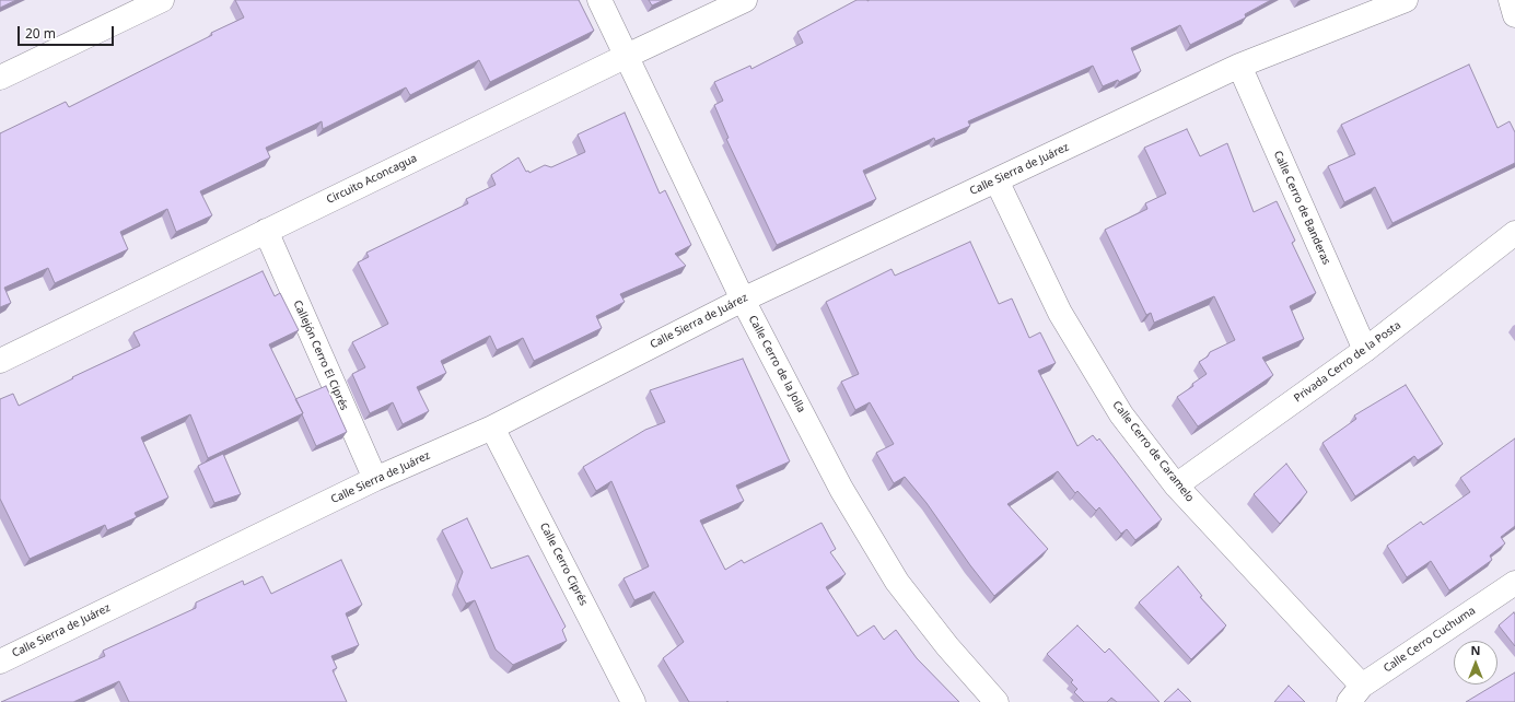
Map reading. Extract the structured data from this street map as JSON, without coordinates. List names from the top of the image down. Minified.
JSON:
{"streets":{"street":["Calle Sierra de Juárez","Circuito Aconcagua","Calle Cerro de Banderas","Callejón Cerro El Ciprés","Privada Cerro de la Posta","Calle Cerro de la Jolla","Calle Cerro de Caramelo","Calle Cerro Ciprés","Calle Cerro Cuchuma"]},"crossings":[["Calle Sierra de Juárez","Calle Cerro de Banderas"],["Calle Sierra de Juárez","Callejón Cerro El Ciprés"],["Calle Sierra de Juárez","Calle Cerro de la Jolla"],["Calle Sierra de Juárez","Calle Cerro de Caramelo"],["Calle Sierra de Juárez","Calle Cerro Ciprés"],["Circuito Aconcagua","Callejón Cerro El Ciprés"],["Circuito Aconcagua","Calle Cerro de la Jolla"],["Calle Cerro de Banderas","Privada Cerro de la Posta"],["Privada Cerro de la Posta","Calle Cerro de Caramelo"],["Calle Cerro de Caramelo","Calle Cerro Cuchuma"]],"scale_bar":"20 m","north":"top"}
